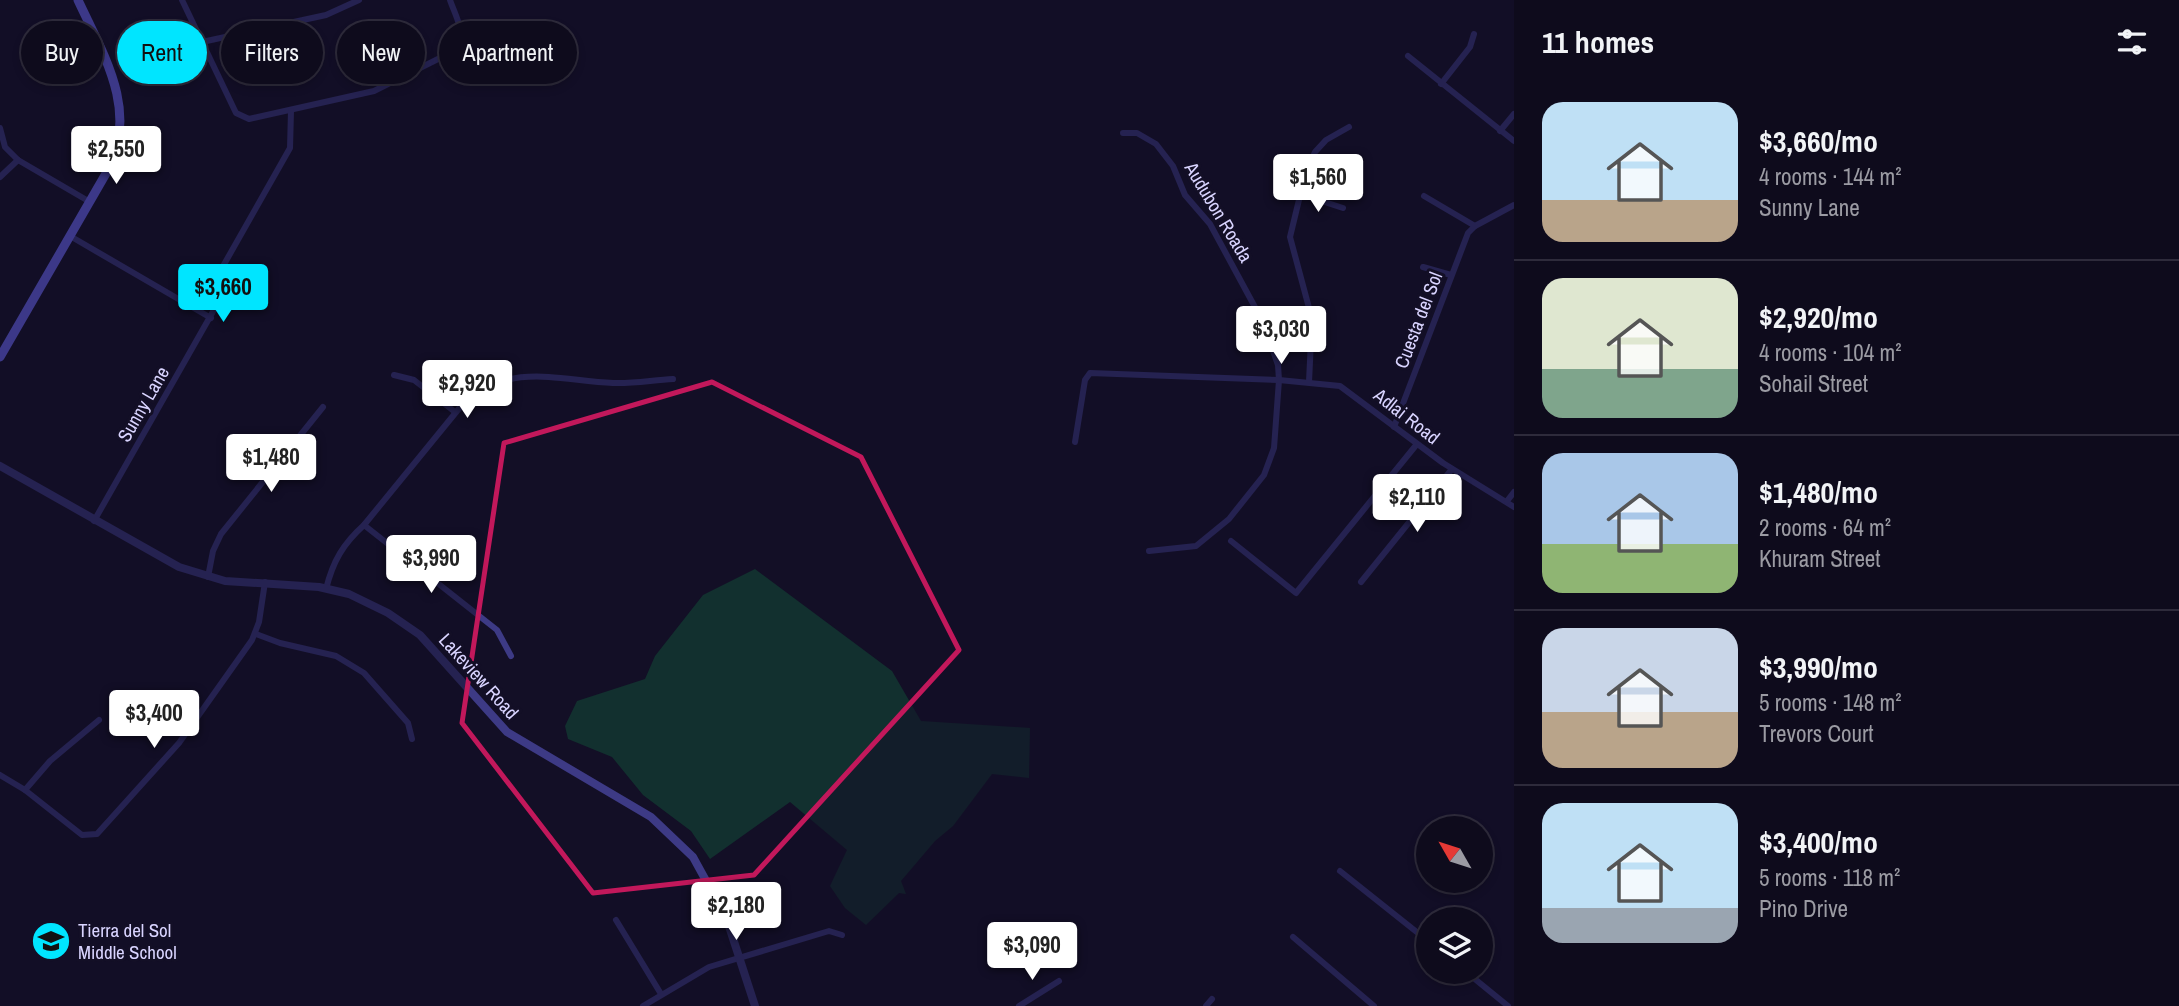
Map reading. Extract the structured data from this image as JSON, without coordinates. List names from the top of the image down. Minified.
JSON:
{"streets":{"street":["Audubon Roada","Cuesta del Sol","Sunny Lane","Adlai Road","Lakeview Road"]},"crossings":[["Audubon Roada","Adlai Road"],["Cuesta del Sol","Adlai Road"],["Sunny Lane","Lakeview Road"]],"places":{"school or university":["Tierra del Sol Middle School"]},"north":"top left","page":{"heading":"11 homes","chip":["Buy","Rent","Filters","New","Apartment"],"list":[{"name":"$3,660/mo","note":"4 rooms · 144 m² · Sunny Lane"},{"name":"$2,920/mo","note":"4 rooms · 104 m² · Sohail Street"},{"name":"$1,480/mo","note":"2 rooms · 64 m² · Khuram Street"},{"name":"$3,990/mo","note":"5 rooms · 148 m² · Trevors Court"},{"name":"$3,400/mo","note":"5 rooms · 118 m² · Pino Drive"}],"price":["$2,550","$1,560","$3,660","$3,030","$2,920","$1,480","$2,110","$3,990","$3,400","$2,180","$3,090"]}}
